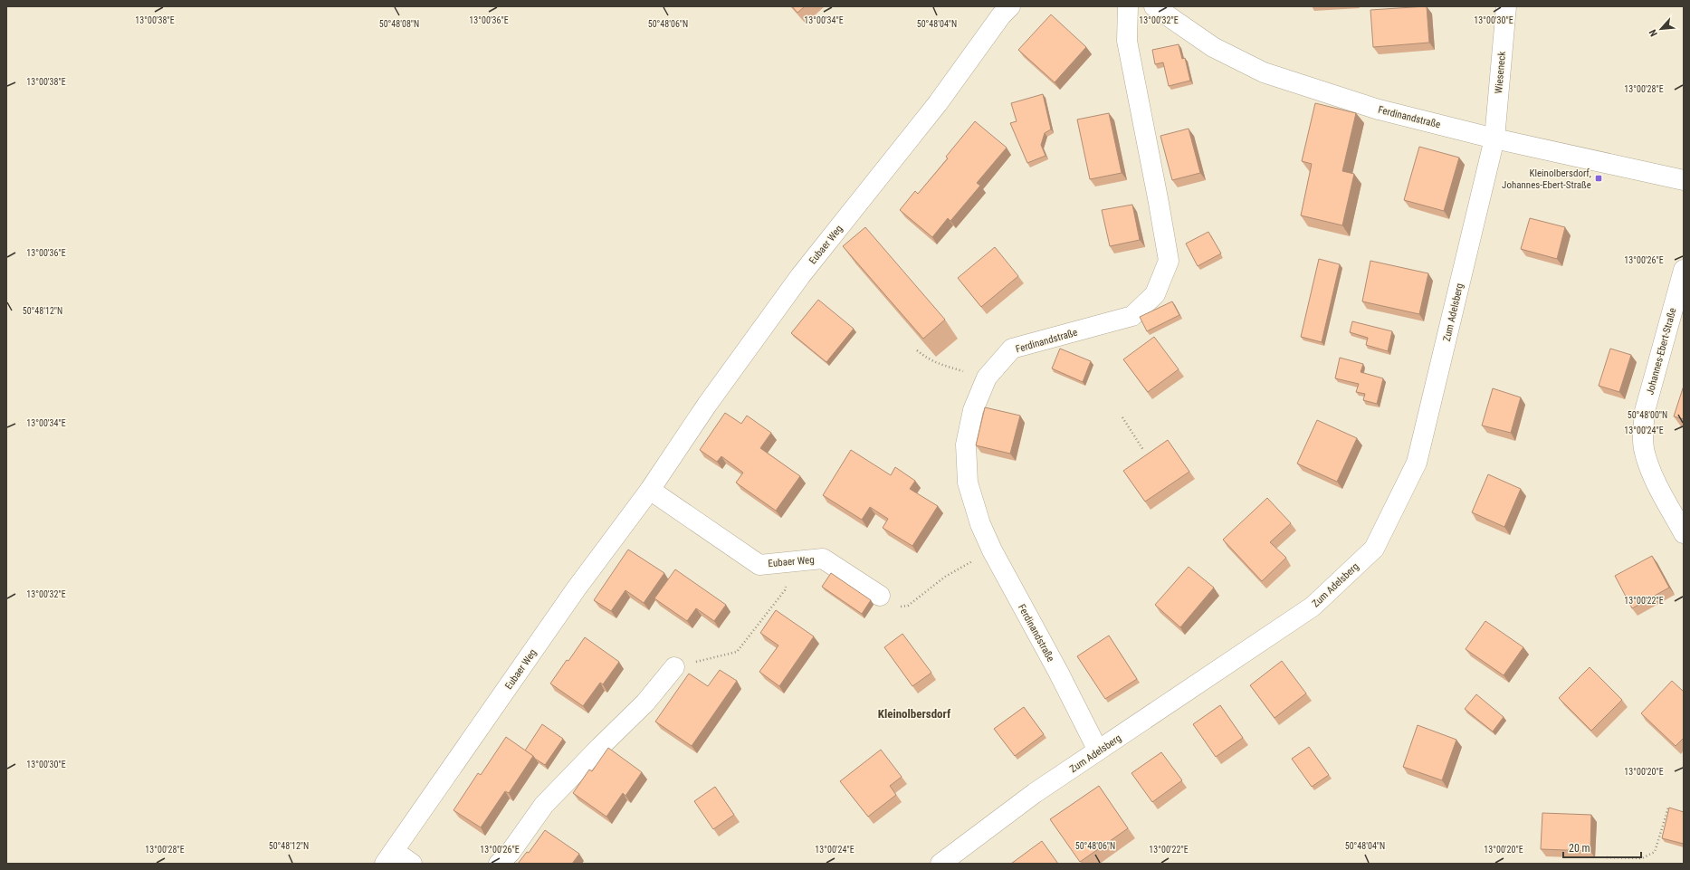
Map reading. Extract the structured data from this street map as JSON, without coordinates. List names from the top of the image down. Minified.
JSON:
{"streets":{"street":["Wieseneck","Ferdinandstraße","Eubaer Weg","Zum Adelsberg","Johannes-Ebert-Straße"]},"crossings":[["Wieseneck","Ferdinandstraße"],["Wieseneck","Zum Adelsberg"],["Ferdinandstraße","Zum Adelsberg"]],"districts":["Kleinolbersdorf"],"places":{"transit":["Kleinolbersdorf, Johannes-Ebert-Straße"]},"scale_bar":"20 m","north":"bottom left","coordinates":["13°00'38\"E","13°00'36\"E","13°00'34\"E","13°00'32\"E","13°00'30\"E","50°48'08\"N","50°48'06\"N","50°48'04\"N","13°00'28\"E","13°00'26\"E","50°48'12\"N","50°48'00\"N","13°00'24\"E","13°00'22\"E","13°00'20\"E"]}
